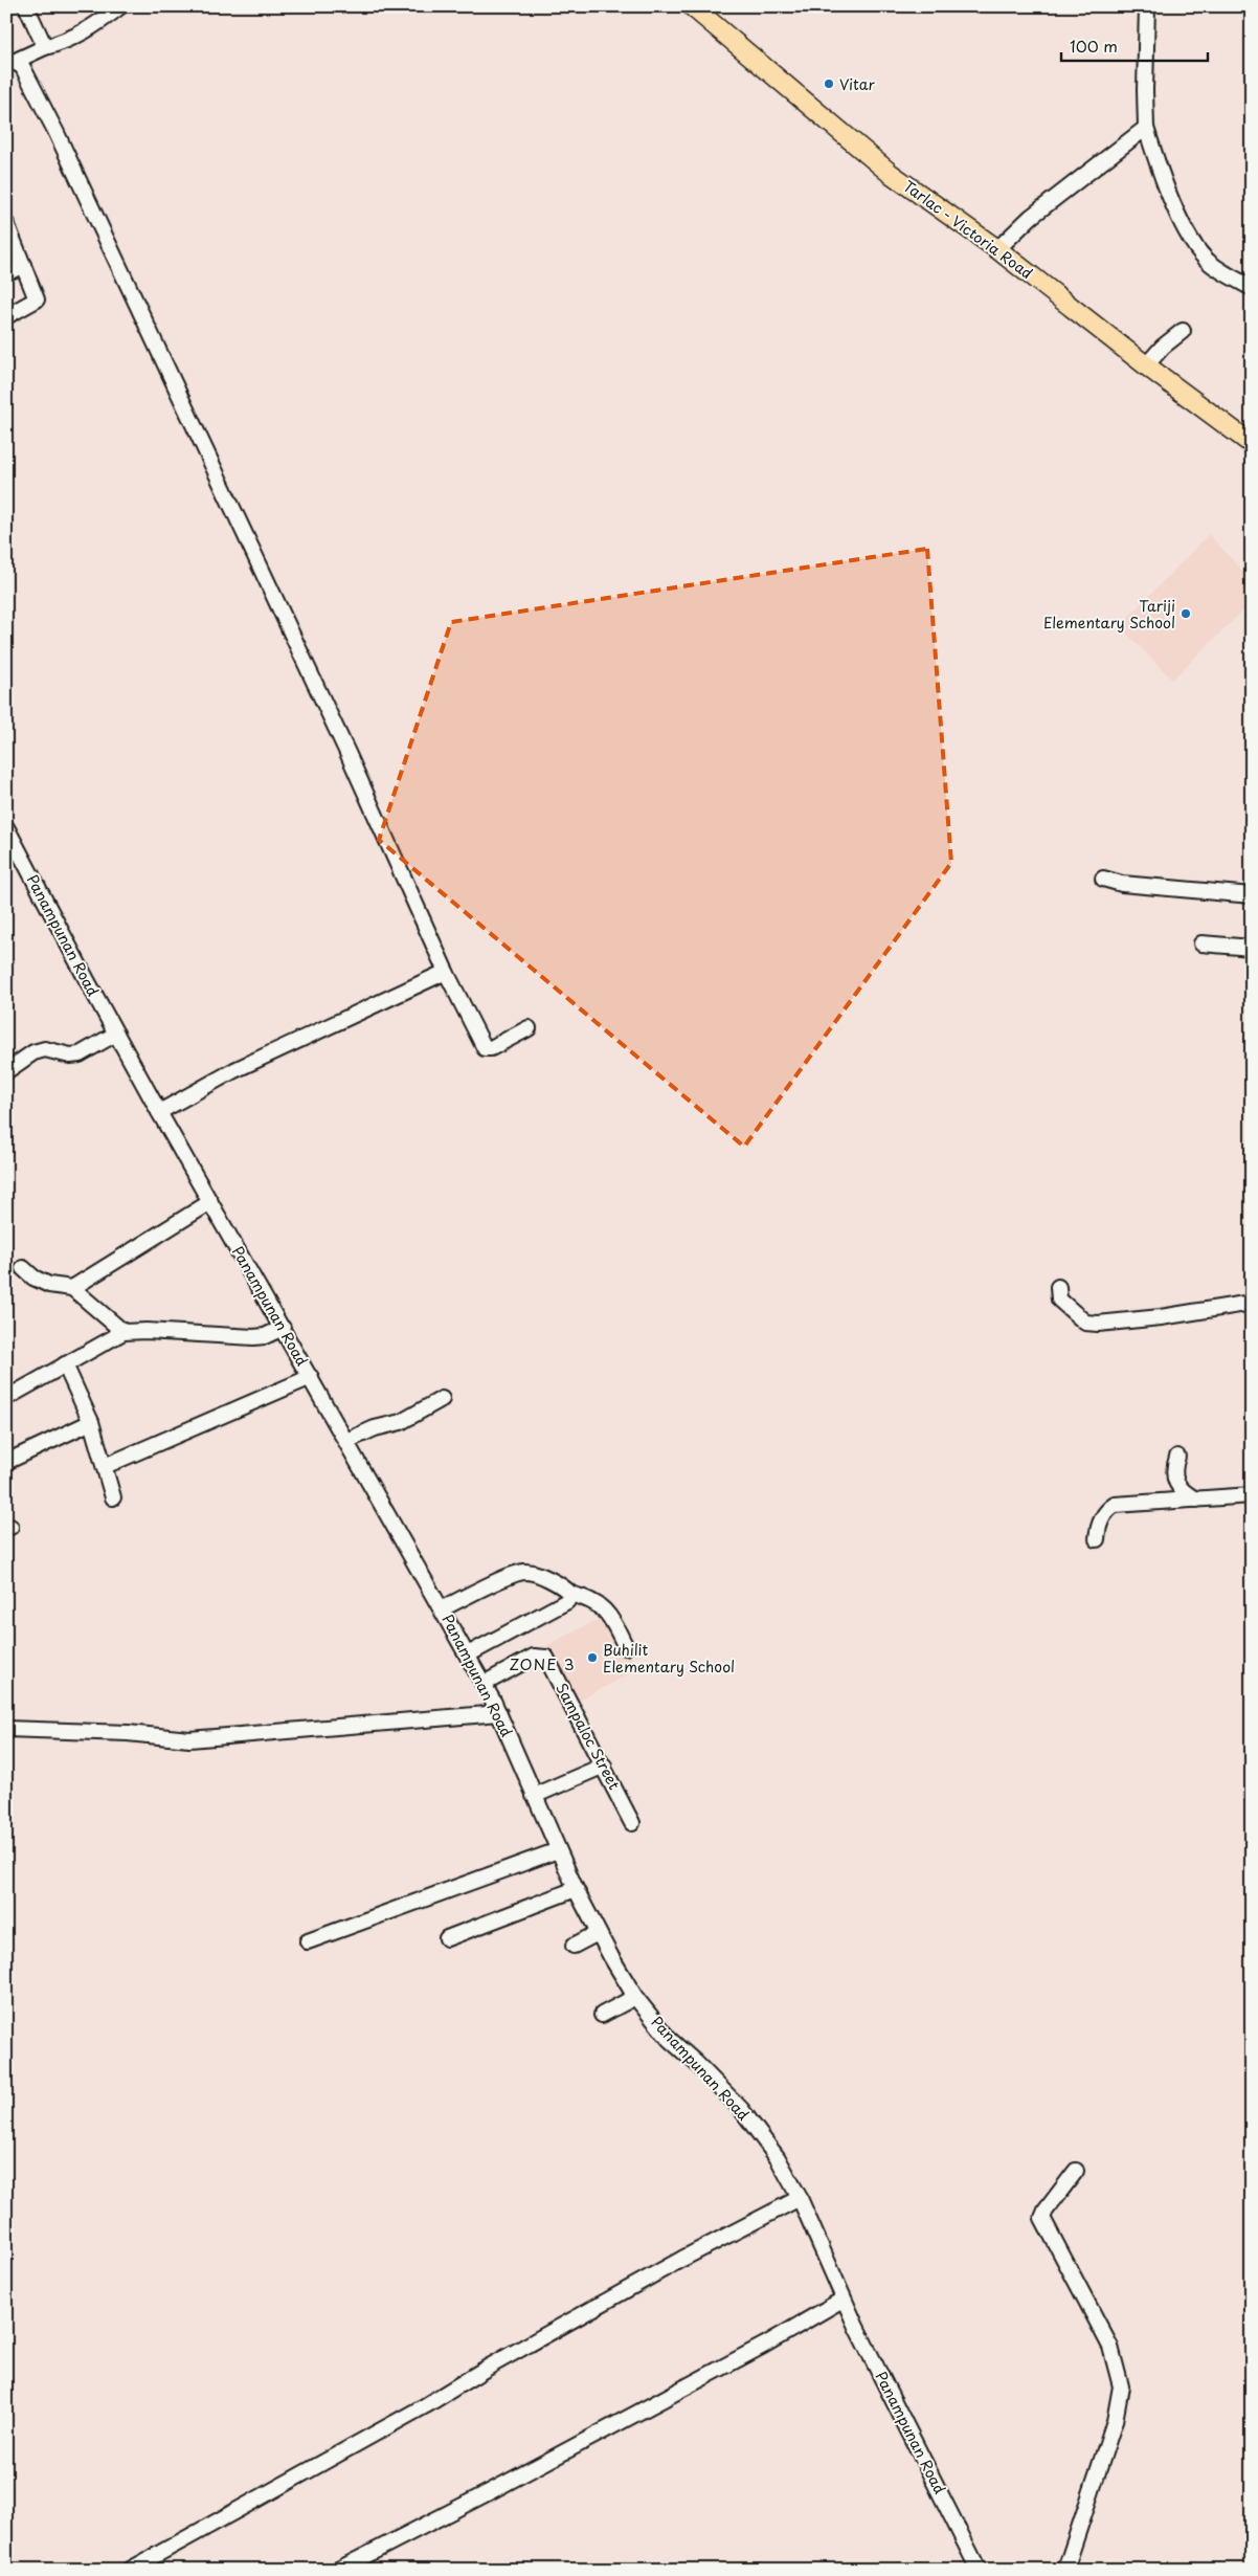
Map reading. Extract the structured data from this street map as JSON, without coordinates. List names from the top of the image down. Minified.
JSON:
{"streets":{"main road":["Tarlac - Victoria Road"],"street":["Panampunan Road","Sampaloc Street"]},"crossings":[["Panampunan Road","Sampaloc Street"]],"districts":["ZONE 3"],"places":["Vitar","Tariji Elementary School","Buhilit Elementary School"],"scale_bar":"100 m"}
